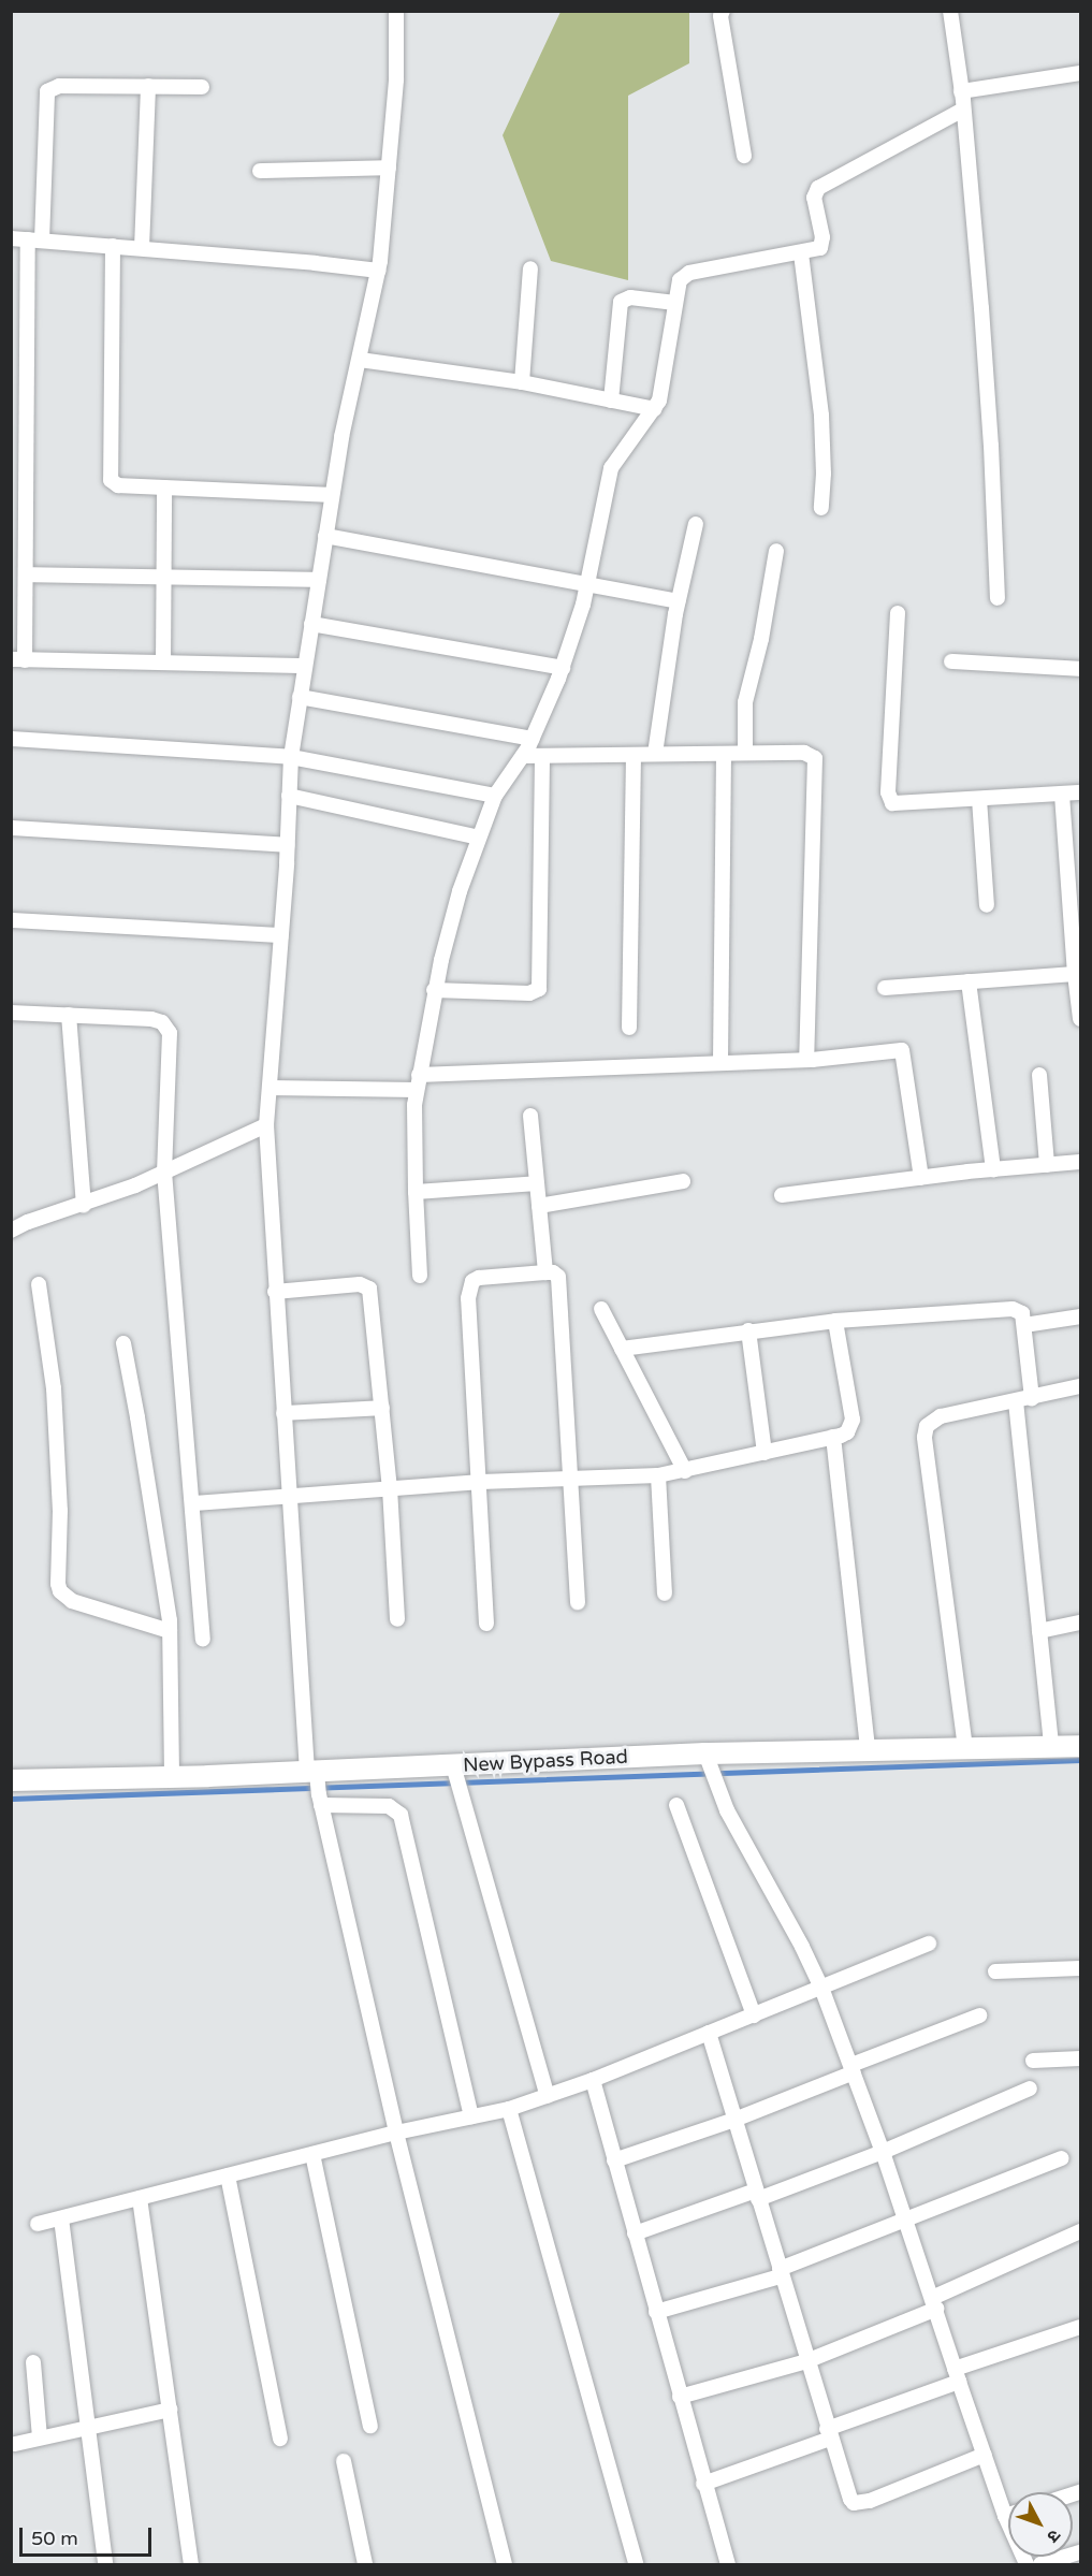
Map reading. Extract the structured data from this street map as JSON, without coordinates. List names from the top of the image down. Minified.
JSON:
{"streets":{"main road":["New Bypass Road"]},"scale_bar":"50 m","north":"bottom right"}
